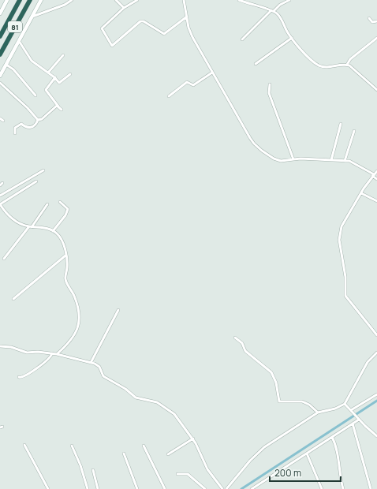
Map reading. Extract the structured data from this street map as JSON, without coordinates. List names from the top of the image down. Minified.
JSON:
{"streets":{"highway":["81"]},"scale_bar":"200 m"}
